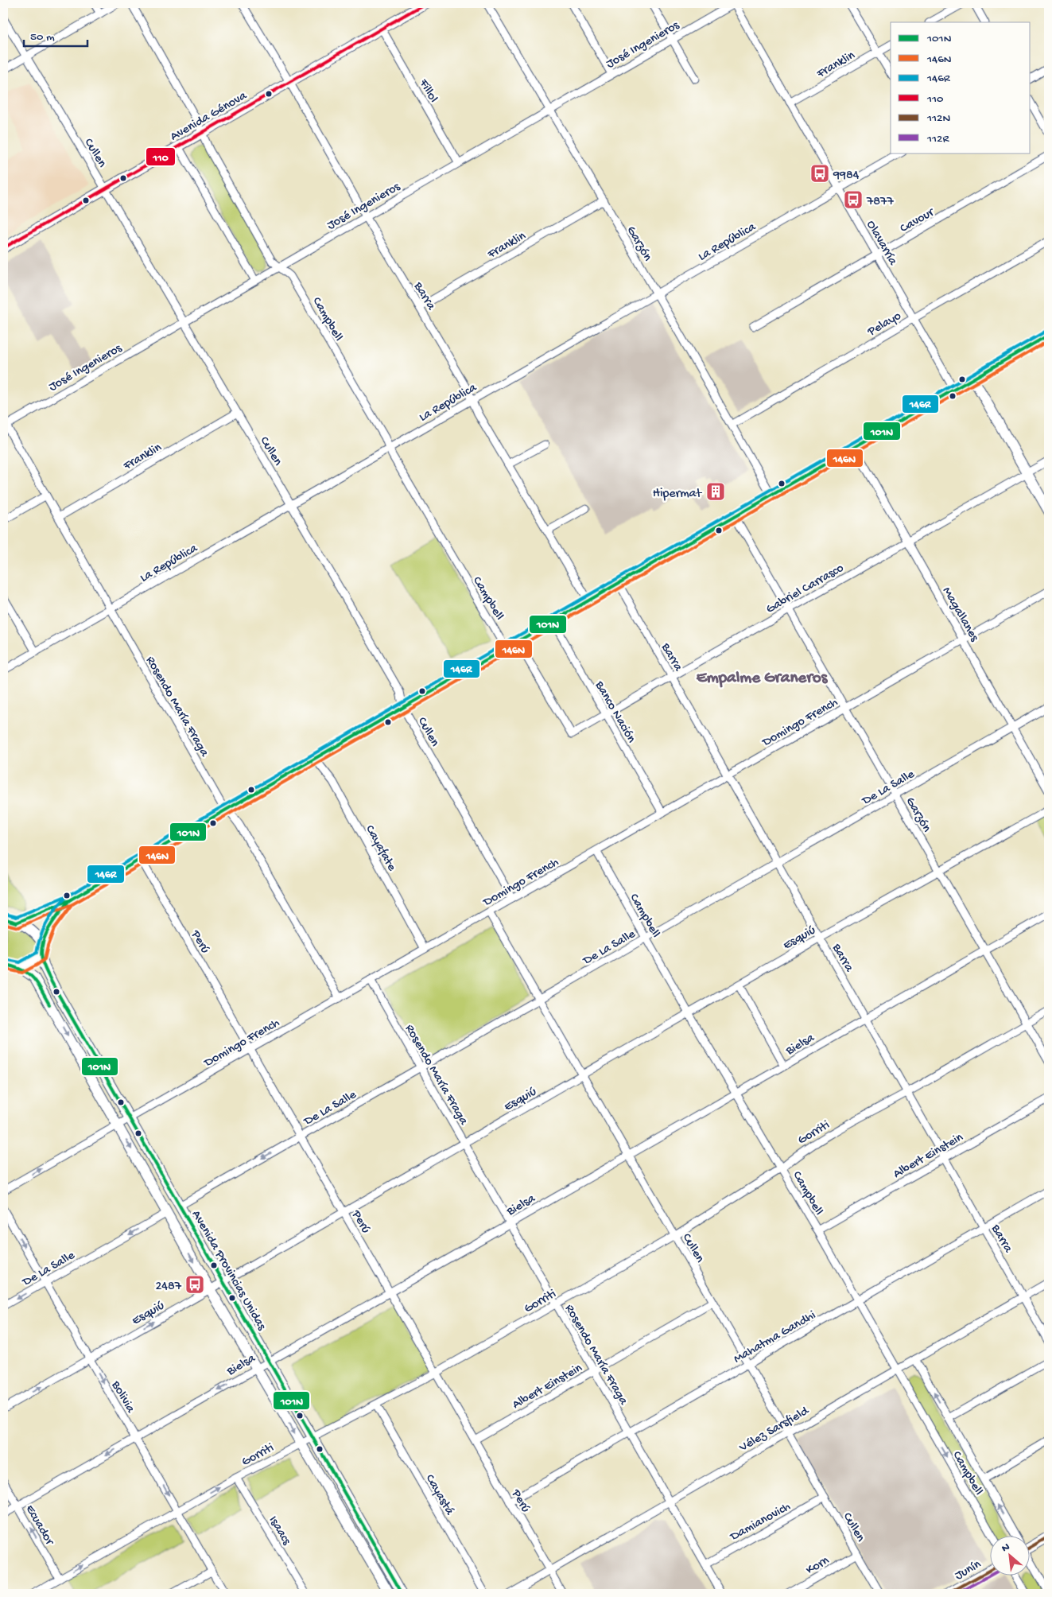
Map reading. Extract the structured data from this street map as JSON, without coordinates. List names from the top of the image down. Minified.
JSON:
{"streets":{"main road":["Avenida Génova","Avenida Provincias Unidas","Junín"],"street":["José Ingenieros","Franklin","Fillol","Cullen","Cavour","La República","Olavarría","Garzón","Barra","Campbell","Pelayo","Gabriel Carrasco","Magallanes","Rosendo María Fraga","Banco Nación","Domingo French","De La Salle","Cayafate","Esquiú","Perú","Bielsa","Gorriti","Albert Einstein","Mahatma Gandhi","Bolivia","Vélez Sarsfield","Cayastá","Damianovich","Ecuador","Isaacs","Korn"]},"crossings":[["José Ingenieros","Fillol"],["José Ingenieros","Cullen"],["José Ingenieros","Olavarría"],["José Ingenieros","Garzón"],["José Ingenieros","Barra"],["José Ingenieros","Campbell"],["José Ingenieros","Rosendo María Fraga"],["Franklin","Cullen"],["Franklin","Olavarría"],["Franklin","Garzón"],["Franklin","Barra"],["Franklin","Rosendo María Fraga"],["Fillol","Avenida Génova"],["Avenida Génova","Cullen"],["Avenida Génova","Barra"],["Avenida Génova","Campbell"],["Cullen","La República"],["Cullen","Domingo French"],["Cullen","De La Salle"],["Cullen","Esquiú"],["Cullen","Bielsa"],["Cullen","Gorriti"],["Cullen","Albert Einstein"],["Cullen","Mahatma Gandhi"],["Cullen","Vélez Sarsfield"],["Cullen","Damianovich"],["Cullen","Korn"],["Cavour","Olavarría"],["La República","Olavarría"],["La República","Garzón"],["La República","Barra"],["La República","Campbell"],["La República","Rosendo María Fraga"],["Olavarría","Pelayo"],["Garzón","Pelayo"],["Garzón","Gabriel Carrasco"],["Garzón","Domingo French"],["Garzón","De La Salle"],["Garzón","Esquiú"],["Garzón","Bielsa"],["Garzón","Gorriti"],["Barra","Gabriel Carrasco"],["Barra","Domingo French"],["Barra","De La Salle"],["Barra","Esquiú"],["Barra","Bielsa"],["Barra","Gorriti"],["Barra","Albert Einstein"],["Barra","Mahatma Gandhi"],["Barra","Vélez Sarsfield"],["Campbell","Domingo French"],["Campbell","De La Salle"],["Campbell","Esquiú"],["Campbell","Bielsa"],["Campbell","Gorriti"],["Campbell","Albert Einstein"],["Campbell","Mahatma Gandhi"],["Campbell","Vélez Sarsfield"],["Gabriel Carrasco","Magallanes"],["Gabriel Carrasco","Banco Nación"],["Magallanes","Domingo French"],["Magallanes","De La Salle"],["Rosendo María Fraga","Domingo French"],["Rosendo María Fraga","De La Salle"],["Rosendo María Fraga","Esquiú"],["Rosendo María Fraga","Bielsa"],["Rosendo María Fraga","Gorriti"],["Rosendo María Fraga","Albert Einstein"],["Rosendo María Fraga","Mahatma Gandhi"],["Rosendo María Fraga","Vélez Sarsfield"],["Rosendo María Fraga","Damianovich"],["Banco Nación","Domingo French"],["Domingo French","Cayafate"],["Domingo French","Perú"],["Domingo French","Avenida Provincias Unidas"],["De La Salle","Perú"],["De La Salle","Avenida Provincias Unidas"],["De La Salle","Bolivia"],["Esquiú","Perú"],["Esquiú","Avenida Provincias Unidas"],["Esquiú","Bolivia"],["Perú","Bielsa"],["Perú","Gorriti"],["Perú","Albert Einstein"],["Perú","Mahatma Gandhi"],["Perú","Vélez Sarsfield"],["Bielsa","Avenida Provincias Unidas"],["Bielsa","Bolivia"],["Bielsa","Ecuador"],["Gorriti","Avenida Provincias Unidas"],["Gorriti","Bolivia"],["Gorriti","Cayastá"],["Gorriti","Ecuador"],["Gorriti","Isaacs"]],"one_way":["Bolivia","Ecuador"],"districts":["Empalme Graneros"],"places":{"bus stop":["9984","7877","2487"],"building":["Hipermat"]},"lines":["transit line 110","transit line 146R","transit line 101N","transit line 146N","transit line 112N","transit line 112R"],"legend":["101N","146N","146R","110","112N","112R"],"scale_bar":"50 m","north":"top left"}
